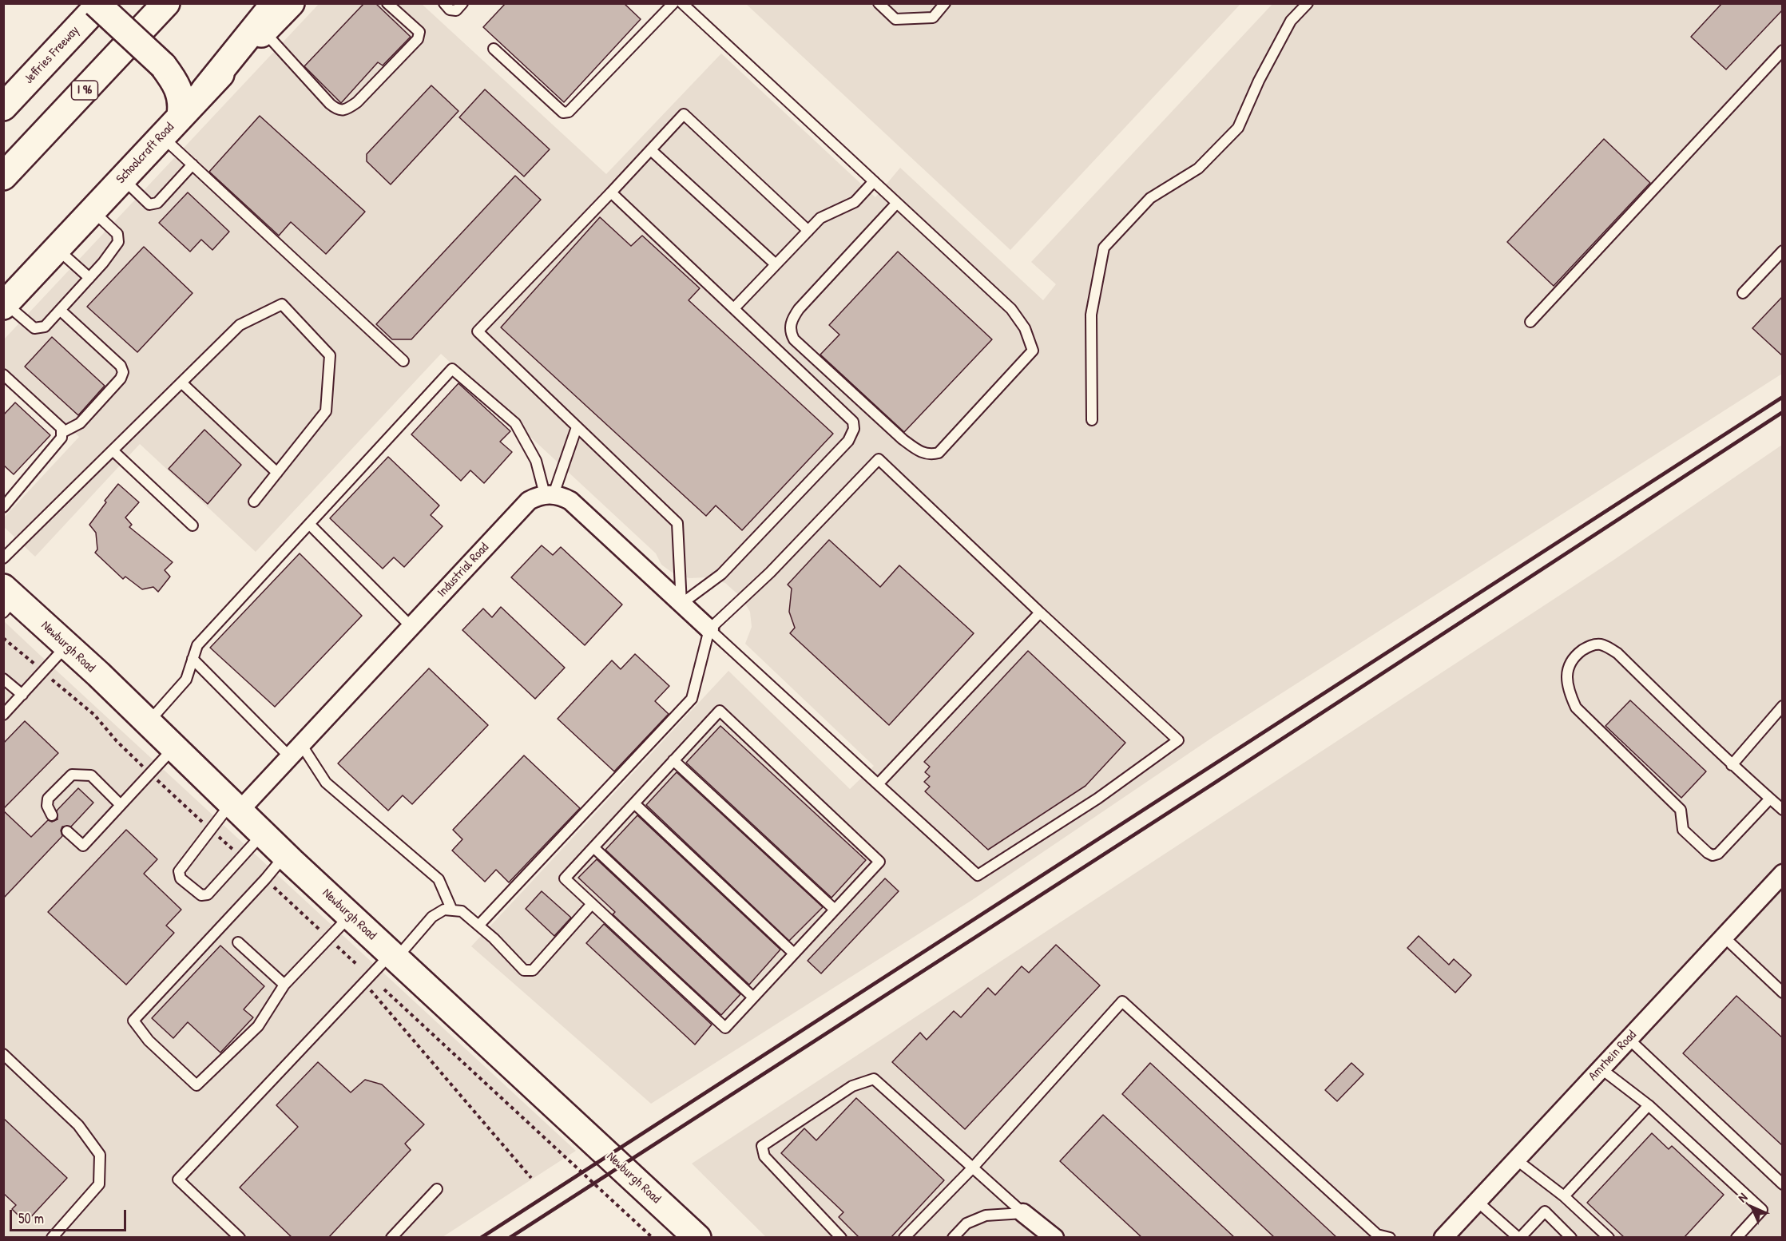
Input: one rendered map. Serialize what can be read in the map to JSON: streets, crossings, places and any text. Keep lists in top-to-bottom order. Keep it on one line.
{"streets":{"main road":["Jeffries Freeway","I 96","Schoolcraft Road","Newburgh Road"],"street":["Industrial Road","Amrhein Road"]},"crossings":[["Industrial Road","Newburgh Road"]],"scale_bar":"50 m","north":"top left"}
